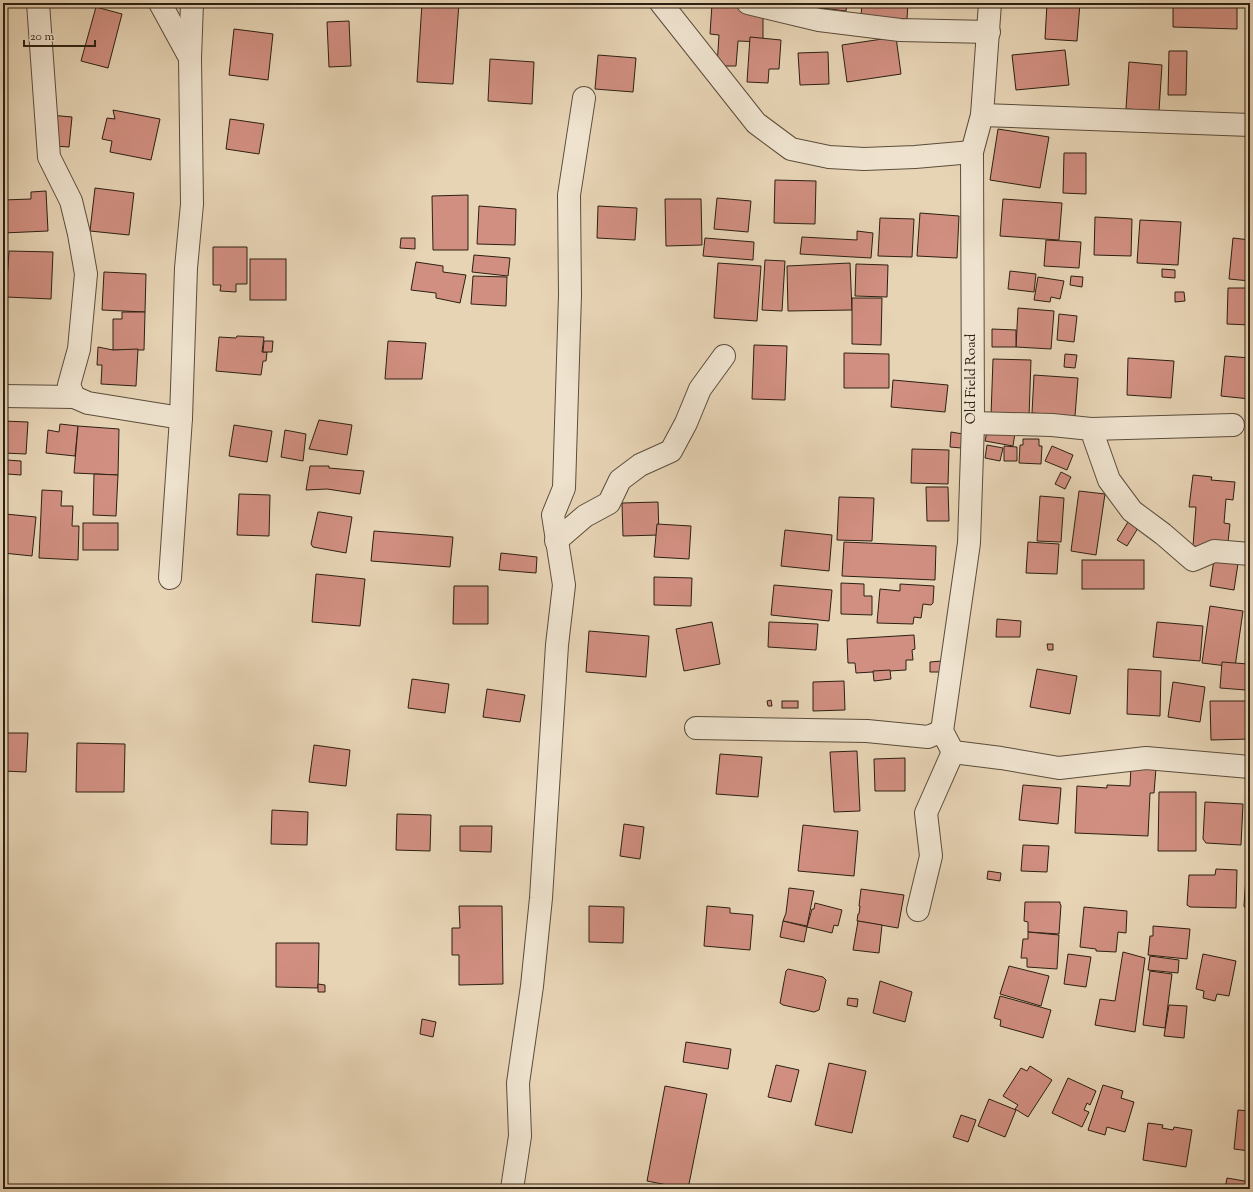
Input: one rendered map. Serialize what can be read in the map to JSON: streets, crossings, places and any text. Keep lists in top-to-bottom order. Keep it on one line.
{"streets":{"street":["Old Field Road"]},"scale_bar":"20 m"}
